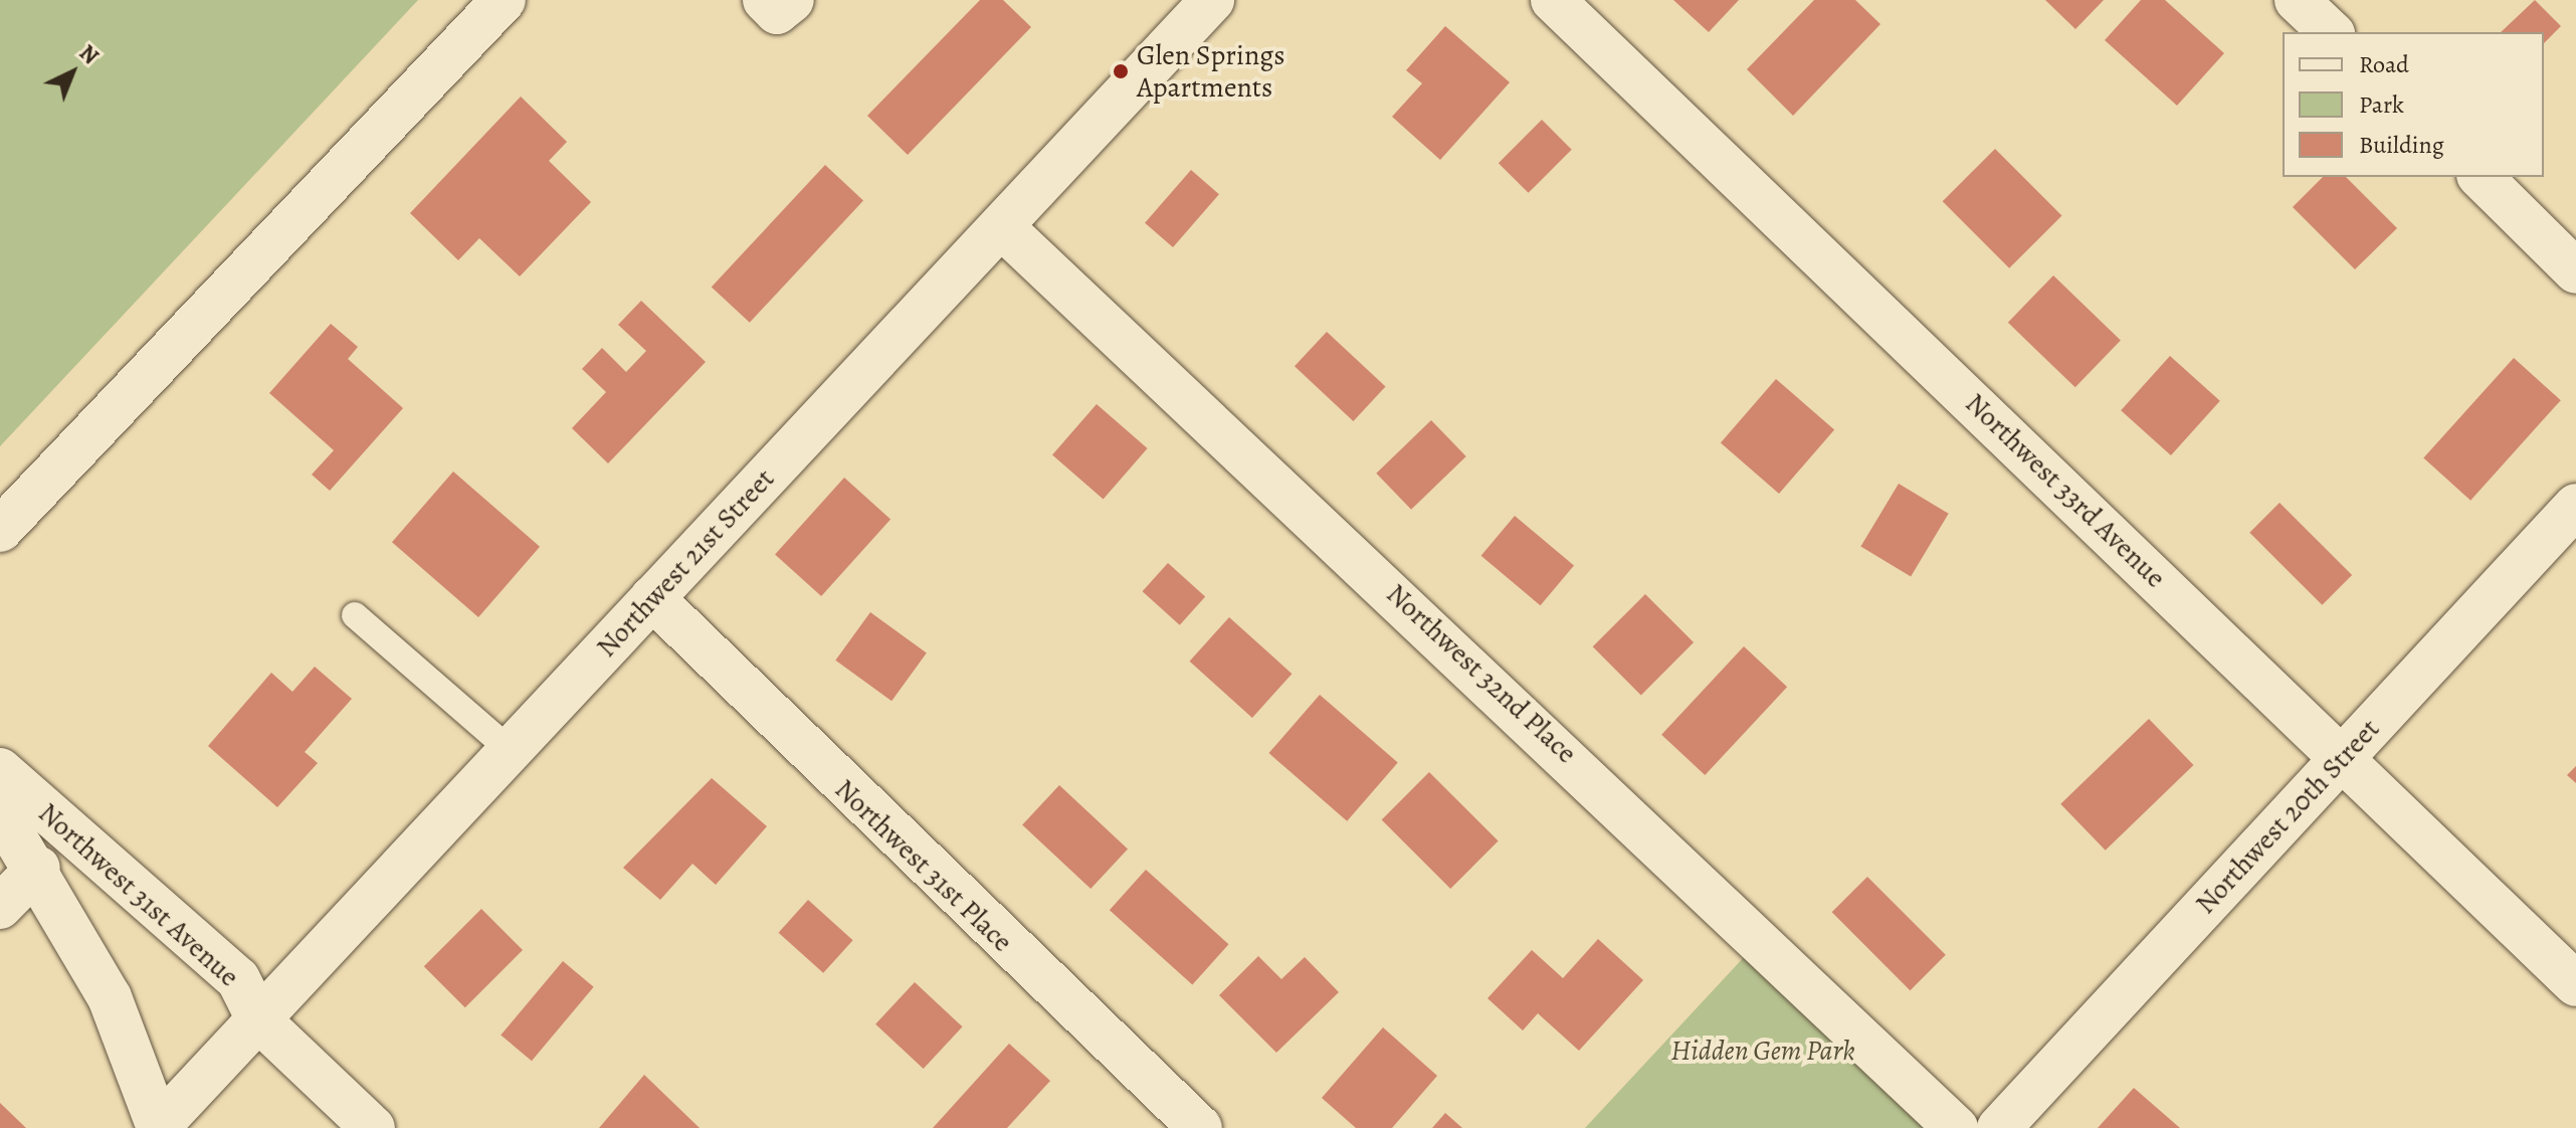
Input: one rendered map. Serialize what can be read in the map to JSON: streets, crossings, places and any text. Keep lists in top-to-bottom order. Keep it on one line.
{"streets":{"street":["Northwest 33rd Avenue","Northwest 21st Street","Northwest 32nd Place","Northwest 20th Street","Northwest 31st Place","Northwest 31st Avenue"]},"crossings":[["Northwest 33rd Avenue","Northwest 20th Street"],["Northwest 21st Street","Northwest 32nd Place"],["Northwest 21st Street","Northwest 31st Place"],["Northwest 21st Street","Northwest 31st Avenue"]],"parks":["Hidden Gem Park"],"places":["Glen Springs Apartments"],"legend":["Road","Park","Building"],"north":"top right"}
